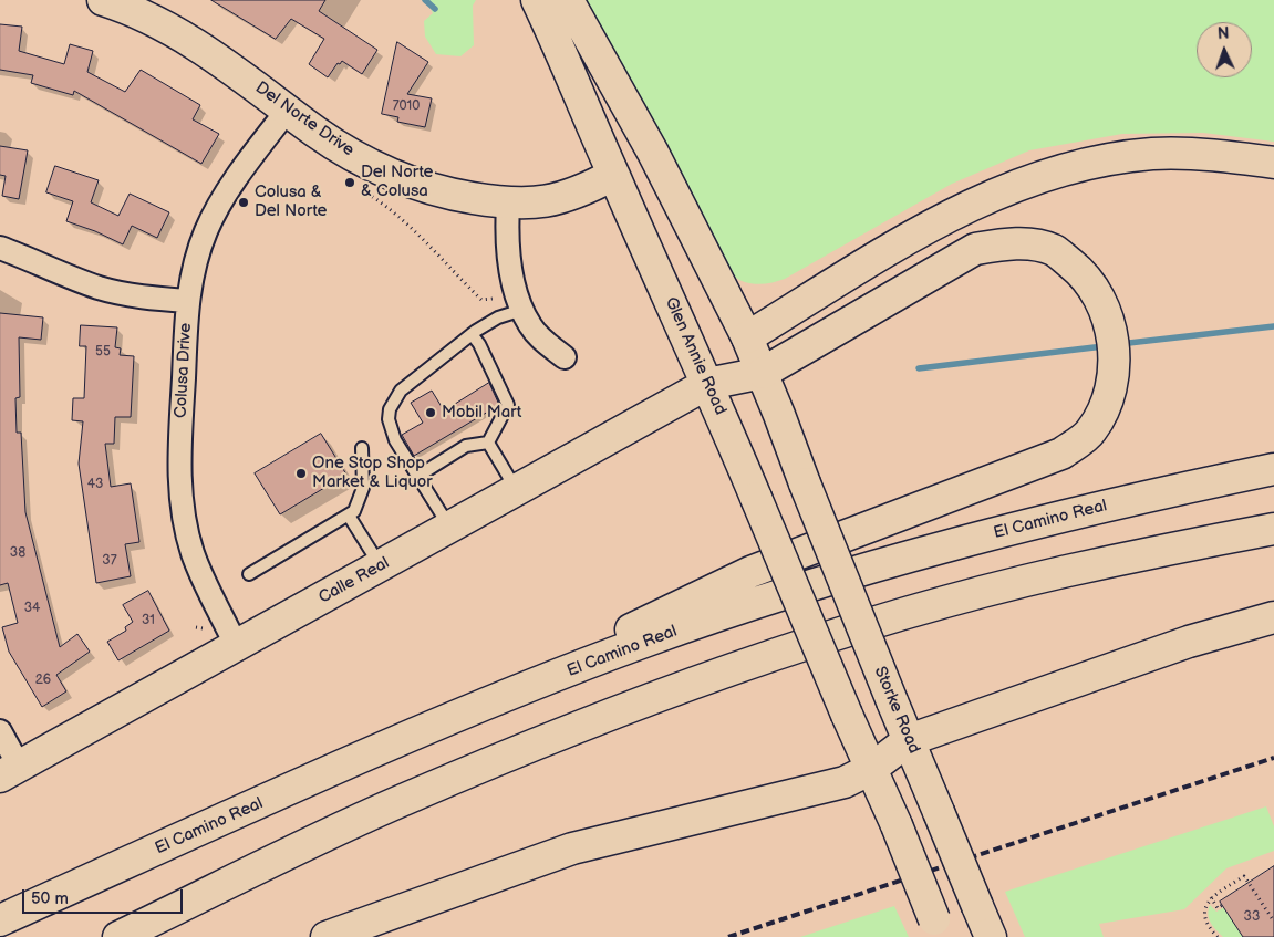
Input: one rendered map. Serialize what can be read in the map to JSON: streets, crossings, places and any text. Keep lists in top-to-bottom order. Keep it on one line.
{"streets":{"main road":["Del Norte Drive","Glen Annie Road","El Camino Real","Calle Real","Storke Road"],"street":["Colusa Drive"]},"crossings":[["Del Norte Drive","Glen Annie Road"],["Del Norte Drive","Colusa Drive"],["Glen Annie Road","Calle Real"],["Colusa Drive","Calle Real"]],"places":["Del Norte & Colusa","Colusa & Del Norte","Mobil Mart","One Stop Shop Market & Liquor"],"house_numbers":["7010","55","43","38","37","34","31","26","33"],"scale_bar":"50 m","north":"top"}
